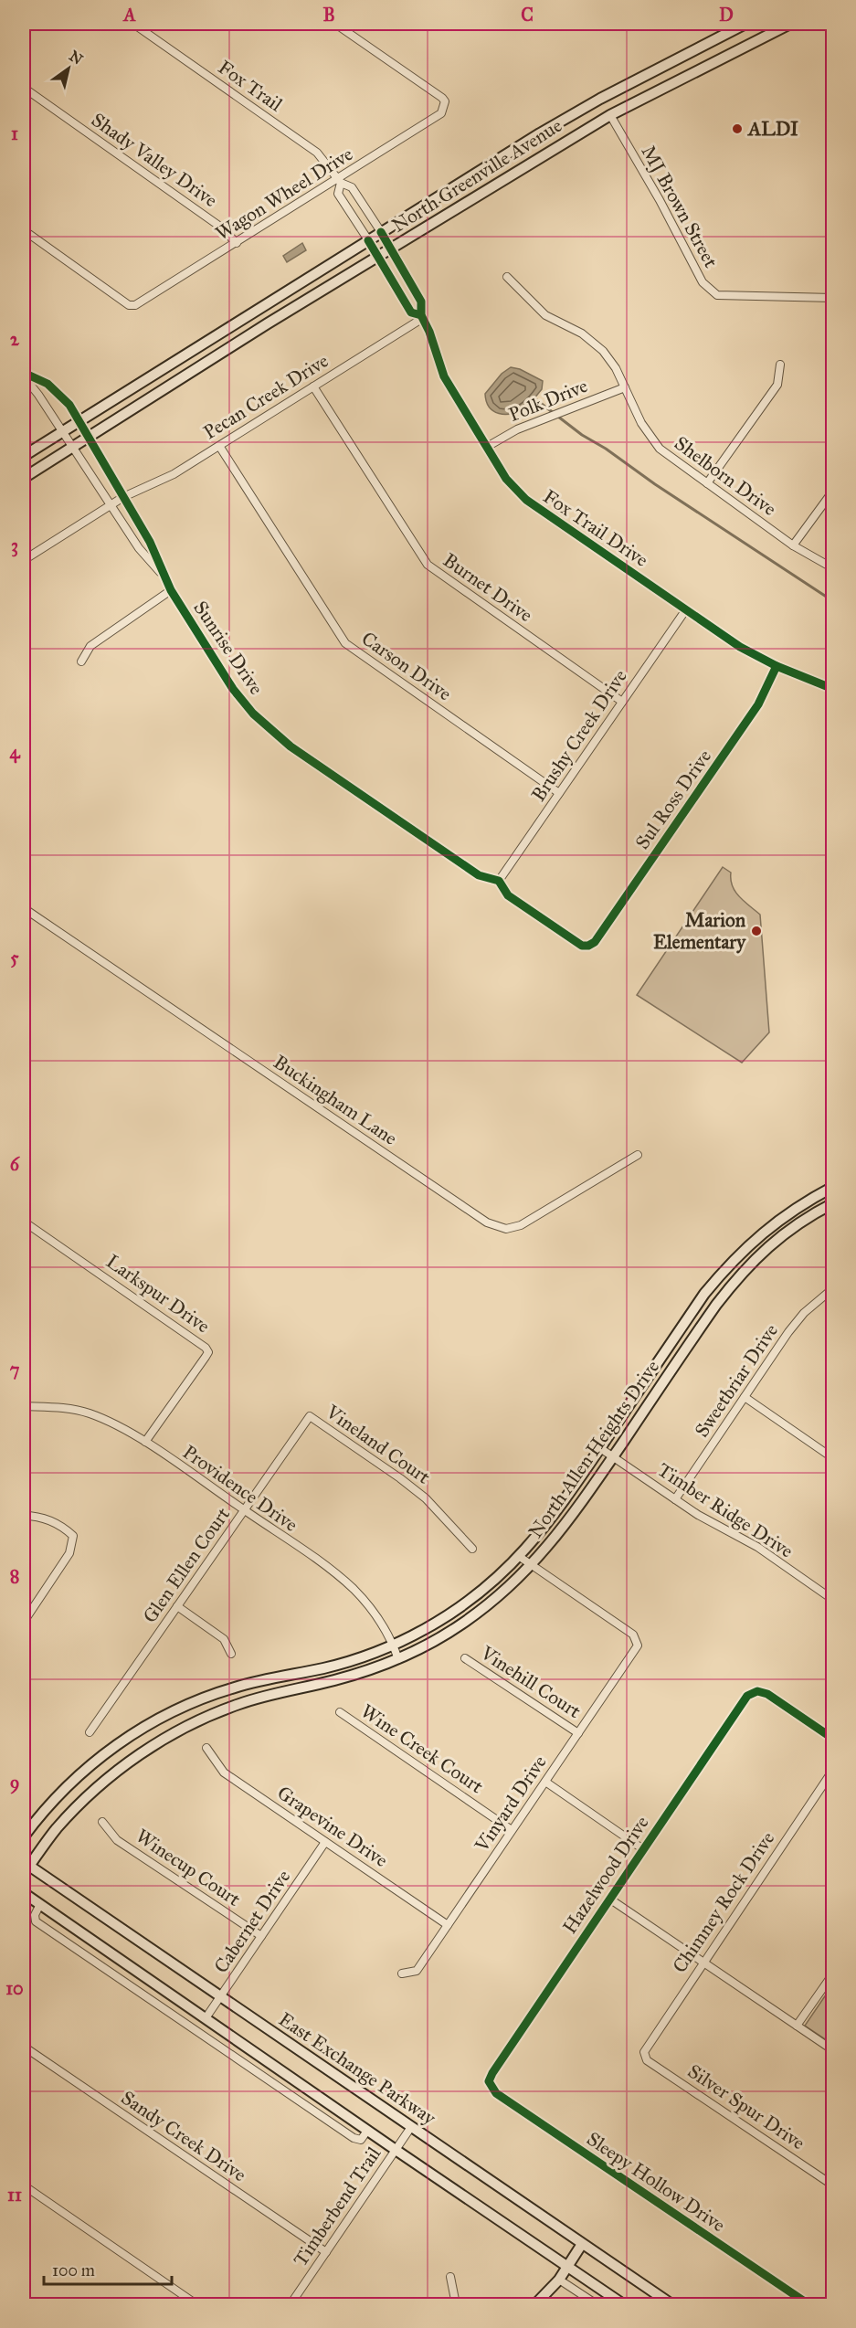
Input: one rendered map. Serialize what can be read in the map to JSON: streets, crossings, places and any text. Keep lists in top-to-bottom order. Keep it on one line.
{"streets":{"main road":["North Greenville Avenue","North Allen Heights Drive","East Exchange Parkway"],"street":["Fox Trail","Shady Valley Drive","Wagon Wheel Drive","MJ Brown Street","Pecan Creek Drive","Polk Drive","Shelborn Drive","Fox Trail Drive","Burnet Drive","Sunrise Drive","Carson Drive","Brushy Creek Drive","Sul Ross Drive","Buckingham Lane","Larkspur Drive","Sweetbriar Drive","Vineland Court","Providence Drive","Timber Ridge Drive","Glen Ellen Court","Vinehill Court","Wine Creek Court","Vinyard Drive","Grapevine Drive","Winecup Court","Hazelwood Drive","Chimney Rock Drive","Cabernet Drive","Silver Spur Drive","Sandy Creek Drive","Sleepy Hollow Drive","Timberbend Trail"]},"crossings":[["Fox Trail","North Greenville Avenue"],["Fox Trail","Wagon Wheel Drive"],["Fox Trail","Fox Trail Drive"],["Shady Valley Drive","Wagon Wheel Drive"],["North Greenville Avenue","MJ Brown Street"],["North Greenville Avenue","Fox Trail Drive"],["North Greenville Avenue","Sunrise Drive"],["Pecan Creek Drive","Fox Trail Drive"],["Pecan Creek Drive","Burnet Drive"],["Pecan Creek Drive","Sunrise Drive"],["Pecan Creek Drive","Carson Drive"],["Polk Drive","Shelborn Drive"],["Polk Drive","Fox Trail Drive"],["Fox Trail Drive","Brushy Creek Drive"],["Fox Trail Drive","Sul Ross Drive"],["Burnet Drive","Brushy Creek Drive"],["Sunrise Drive","Brushy Creek Drive"],["Sunrise Drive","Sul Ross Drive"],["Carson Drive","Brushy Creek Drive"],["Larkspur Drive","Providence Drive"],["Sweetbriar Drive","Timber Ridge Drive"],["Vineland Court","Glen Ellen Court"],["North Allen Heights Drive","Providence Drive"],["North Allen Heights Drive","Timber Ridge Drive"],["North Allen Heights Drive","Vinyard Drive"],["North Allen Heights Drive","East Exchange Parkway"],["Providence Drive","Glen Ellen Court"],["Vinehill Court","Vinyard Drive"],["Wine Creek Court","Vinyard Drive"],["Vinyard Drive","Grapevine Drive"],["Grapevine Drive","Cabernet Drive"],["Winecup Court","Cabernet Drive"],["Hazelwood Drive","Sleepy Hollow Drive"],["Chimney Rock Drive","Silver Spur Drive"],["Cabernet Drive","East Exchange Parkway"],["East Exchange Parkway","Timberbend Trail"],["Sandy Creek Drive","Timberbend Trail"]],"places":["ALDI","Marion Elementary"],"scale_bar":"100 m","north":"top right","grid":{"columns":["A","B","C","D"],"rows":["1","2","3","4","5","6","7","8","9","10","11"]}}
